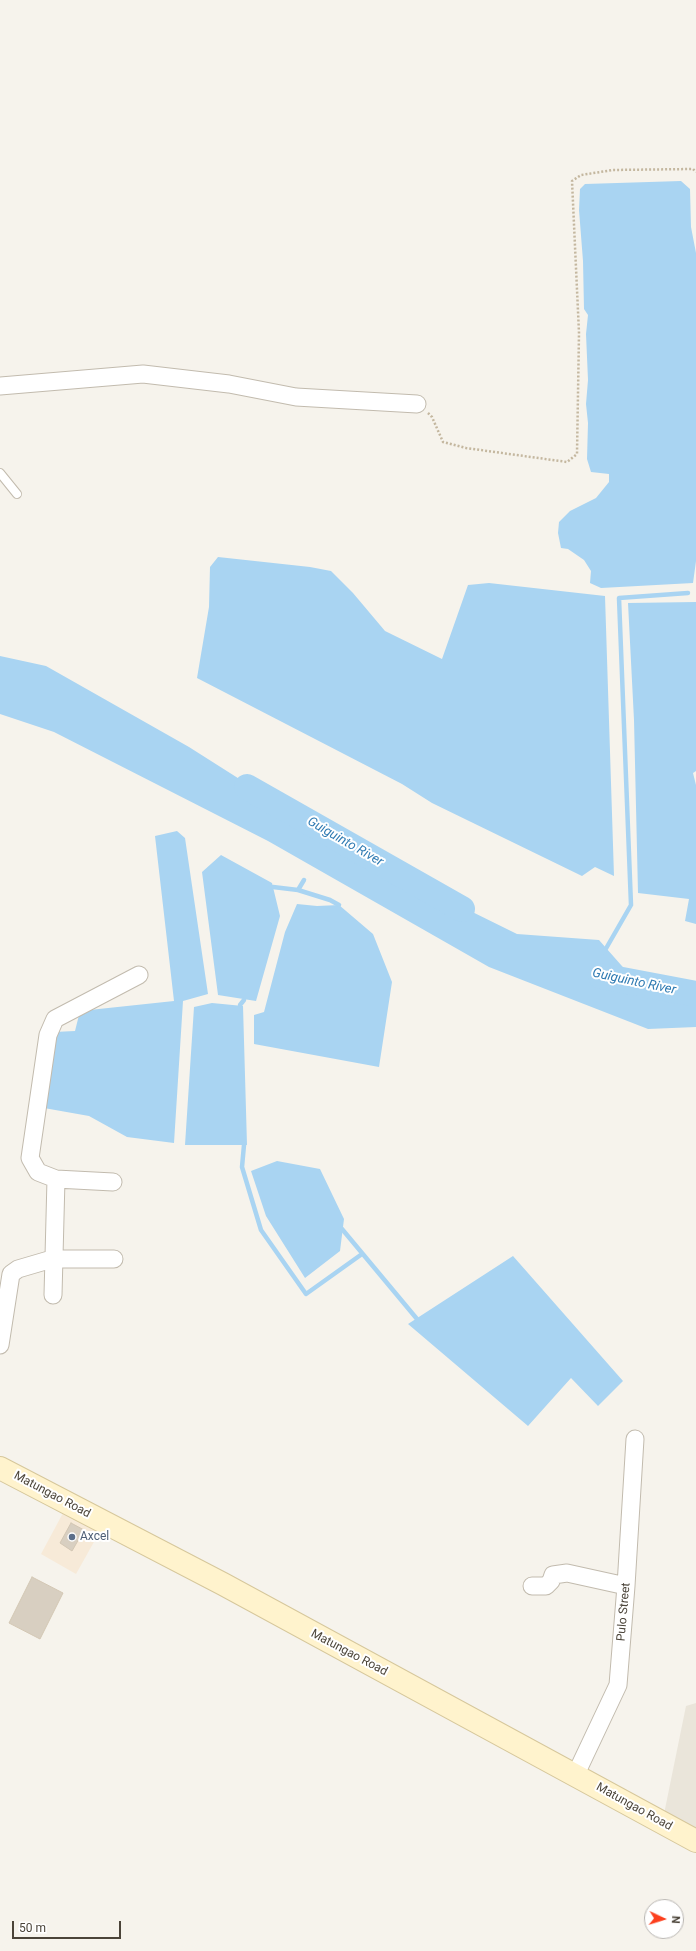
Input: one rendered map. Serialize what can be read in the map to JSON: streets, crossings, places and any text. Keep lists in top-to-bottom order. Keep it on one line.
{"streets":{"main road":["Matungao Road"],"street":["Pulo Street"]},"crossings":[["Matungao Road","Pulo Street"]],"water":["Guiguinto River"],"places":["Axcel"],"scale_bar":"50 m","north":"right"}
